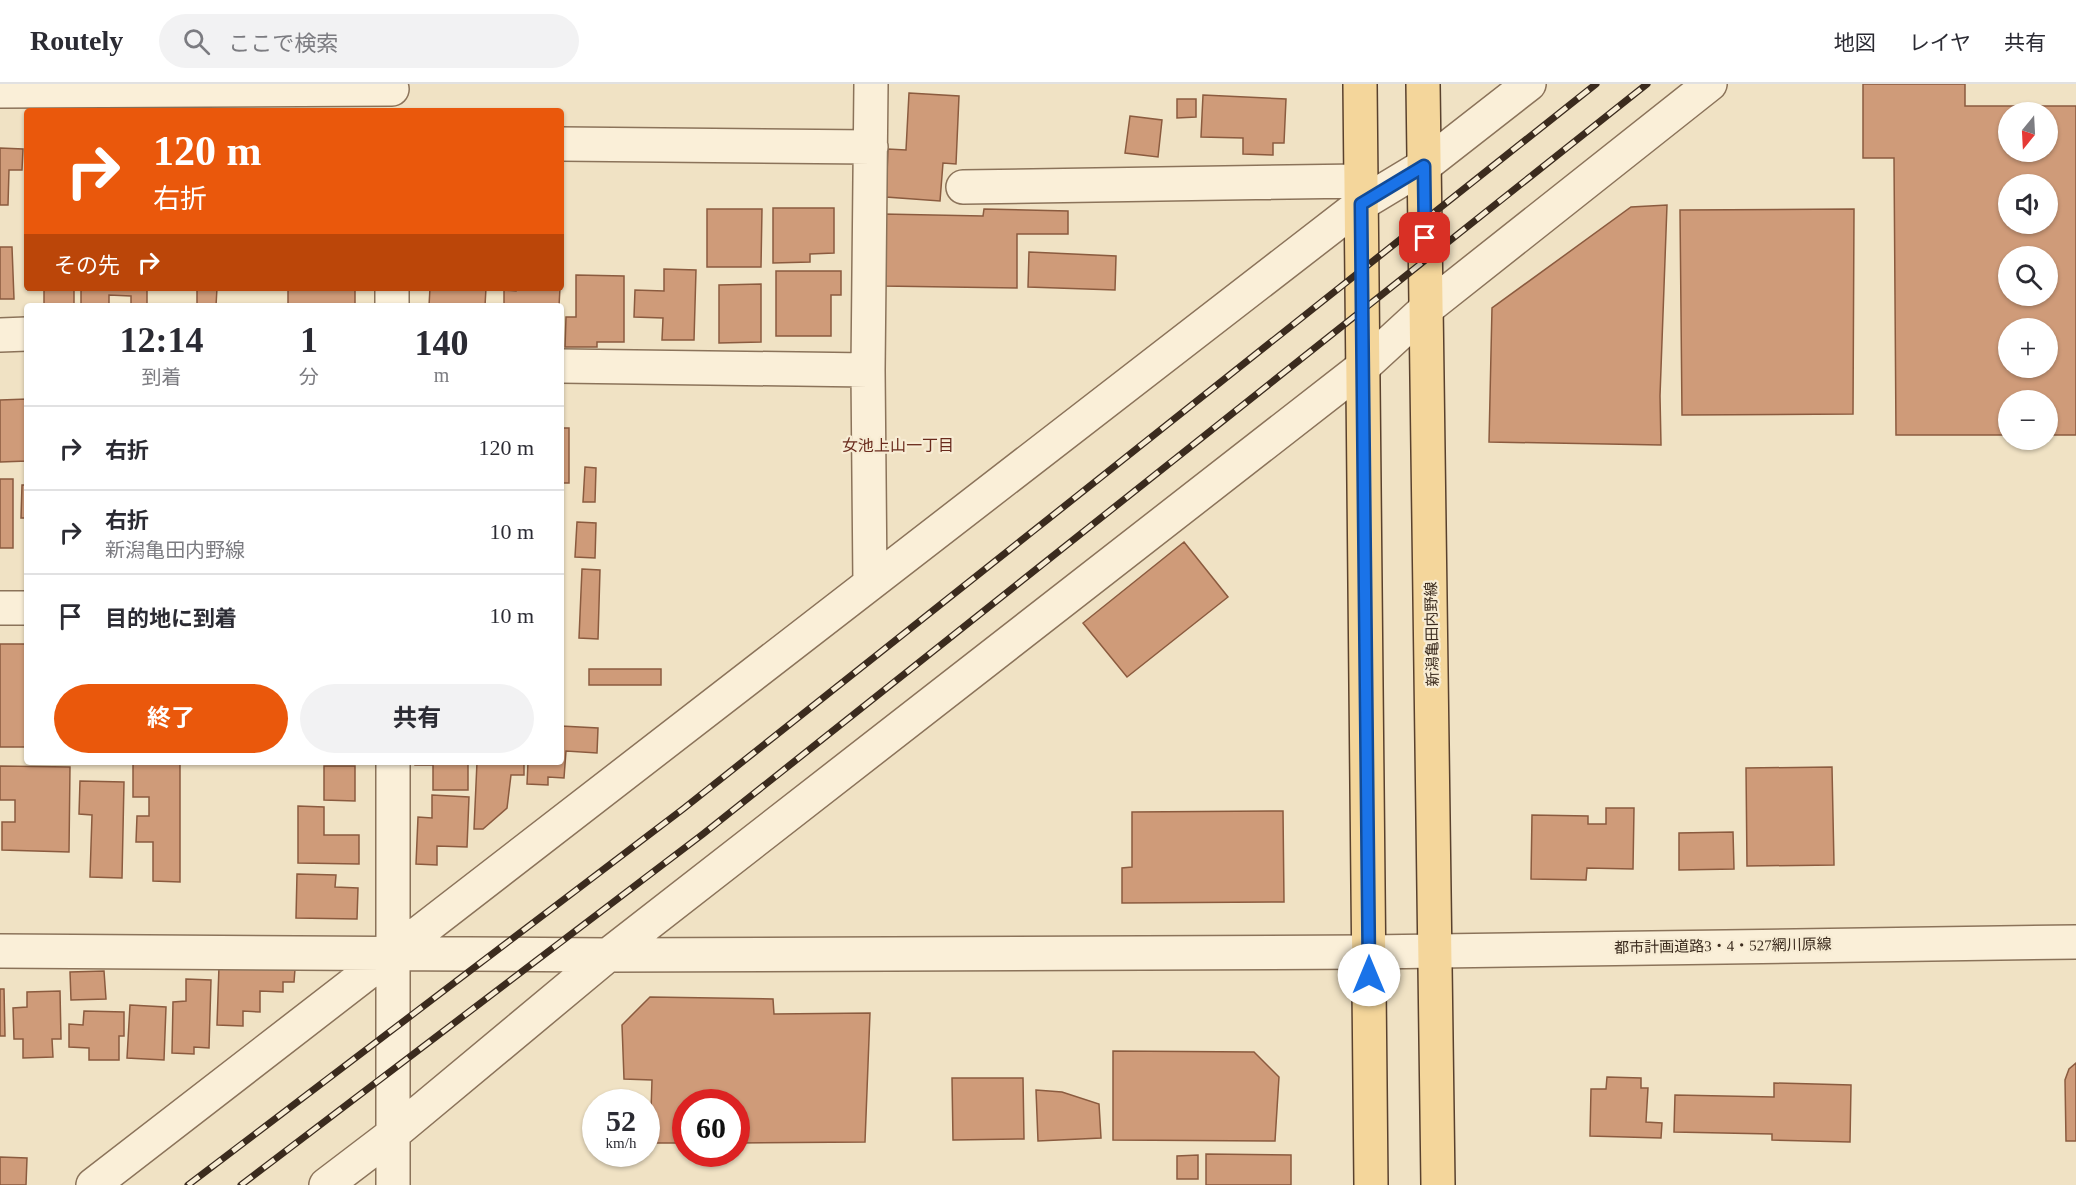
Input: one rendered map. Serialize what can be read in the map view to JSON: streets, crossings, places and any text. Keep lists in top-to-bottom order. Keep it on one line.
{"streets":{"main road":["新潟亀田内野線"],"street":["都市計画道路3・4・527網川原線"]},"crossings":[["新潟亀田内野線","都市計画道路3・4・527網川原線"]],"districts":["女池上山一丁目"],"north":"bottom","page":{"header":"Routely","search":"ここで検索","nav":["地図","レイヤ","共有"],"map_buttons":["+","−"],"turn":["120 m","右折"],"then":"その先","eta":["12:14","到着","1","分","140","m"],"list":[{"name":"右折","value":"120 m"},{"name":"右折","note":"新潟亀田内野線","value":"10 m"},{"name":"目的地に到着","value":"10 m"}],"buttons":["終了","共有"],"speed":"52 km/h","limit":"60"}}
